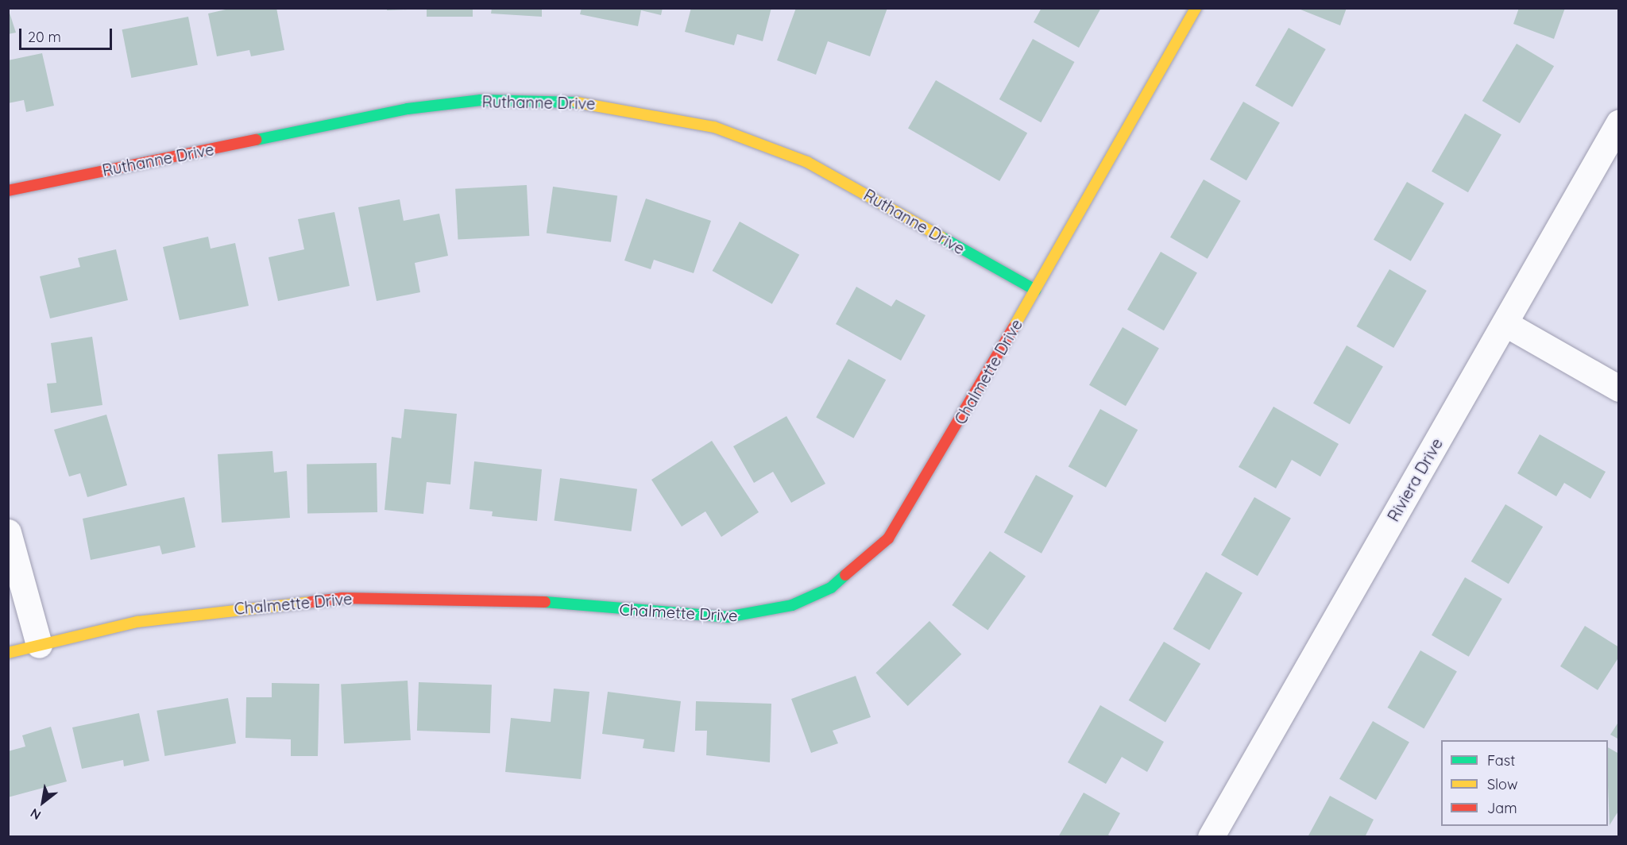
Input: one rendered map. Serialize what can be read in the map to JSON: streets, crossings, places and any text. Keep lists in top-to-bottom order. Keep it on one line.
{"streets":{"street":["Ruthanne Drive","Chalmette Drive","Riviera Drive"]},"crossings":[["Ruthanne Drive","Chalmette Drive"]],"legend":["Fast","Slow","Jam"],"scale_bar":"20 m","north":"bottom left"}
